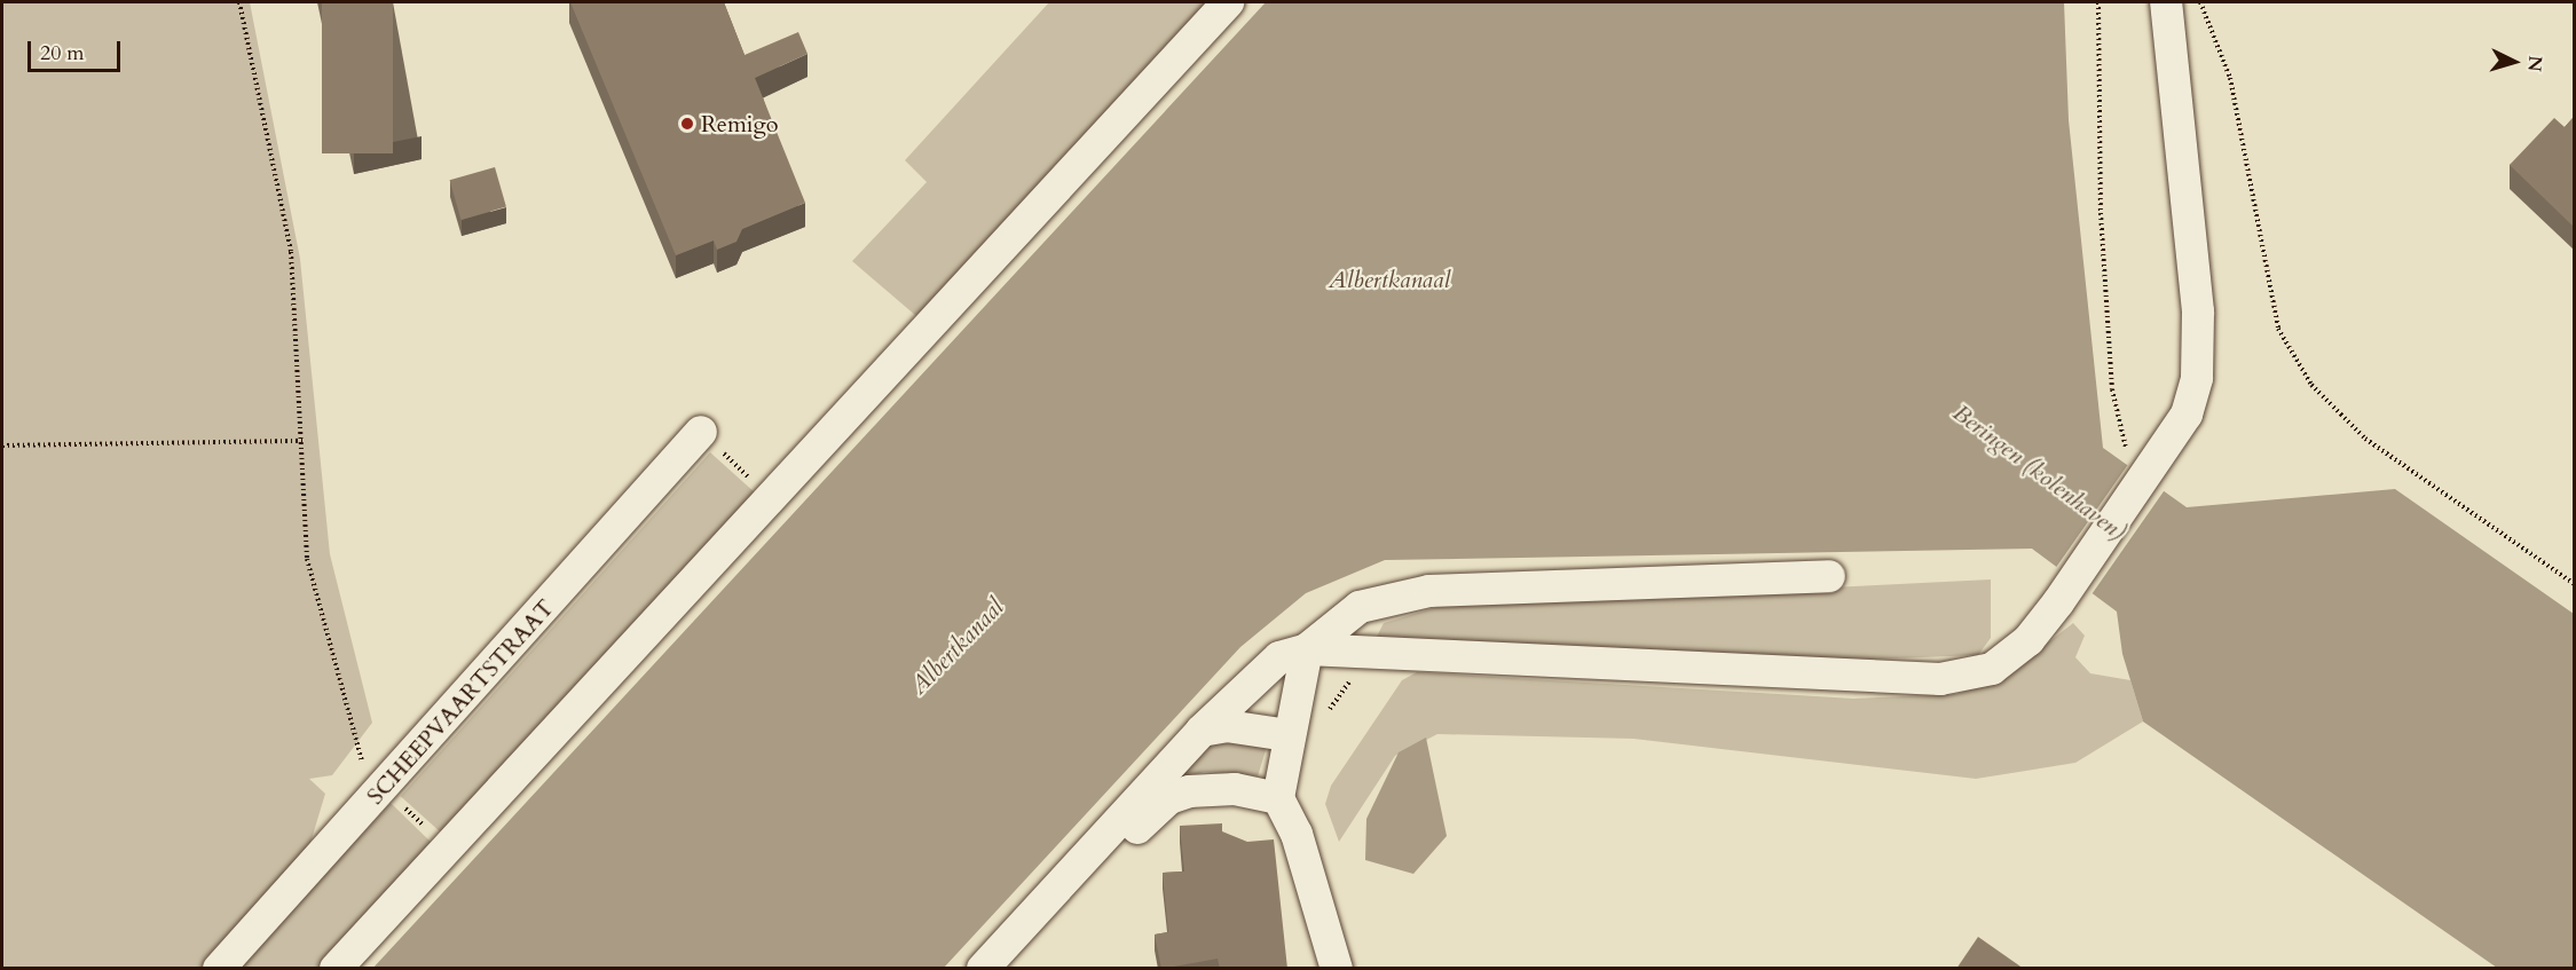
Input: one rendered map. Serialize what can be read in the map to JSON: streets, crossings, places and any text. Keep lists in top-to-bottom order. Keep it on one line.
{"streets":{"street":["SCHEEPVAARTSTRAAT"]},"water":["Albertkanaal","Beringen (kolenhaven)"],"places":["Remigo"],"scale_bar":"20 m","north":"right"}
